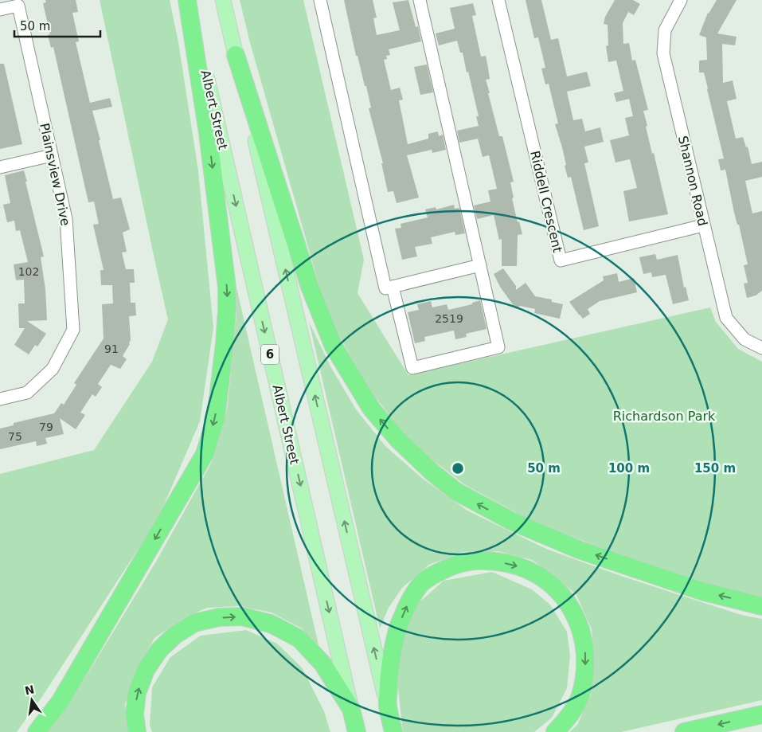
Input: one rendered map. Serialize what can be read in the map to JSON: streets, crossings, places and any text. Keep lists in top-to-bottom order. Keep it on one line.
{"streets":{"highway":["6"],"main road":["Albert Street"],"street":["Plainsview Drive","Shannon Road","Riddell Crescent"]},"crossings":[["Albert Street","6"],["Shannon Road","Riddell Crescent"]],"parks":["Richardson Park"],"house_numbers":["102","2519","91","79","75"],"scale_bar":"50 m","north":"top","rings":["50 m","100 m","150 m"]}
